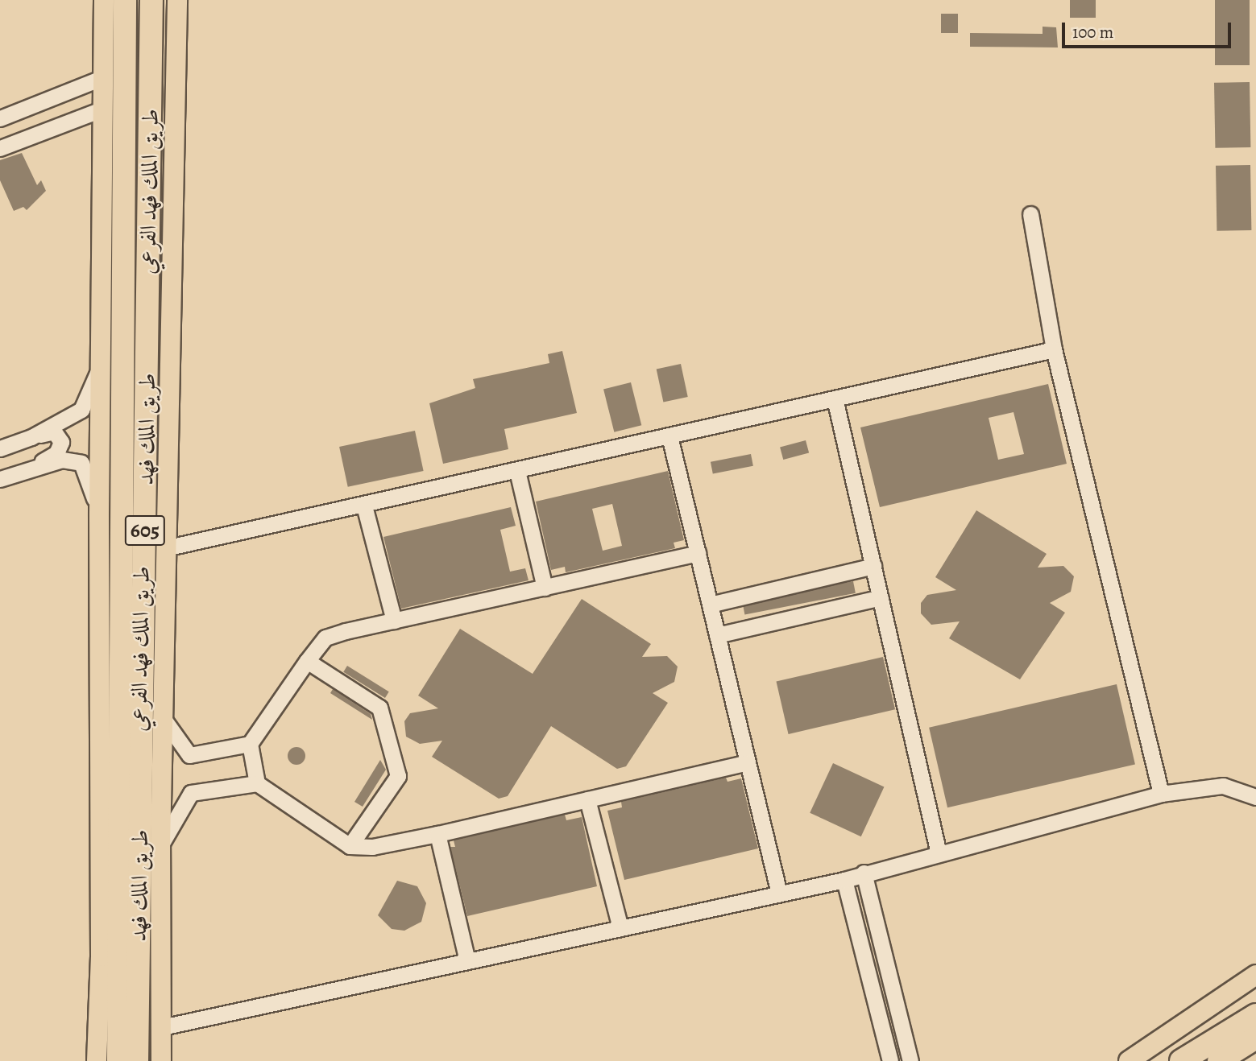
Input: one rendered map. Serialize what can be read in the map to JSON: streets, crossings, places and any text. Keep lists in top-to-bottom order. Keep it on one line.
{"streets":{"highway":["طريق الملك فهد","605"],"main road":["طريق الملك فهد الفرعي"]},"scale_bar":"100 m"}
